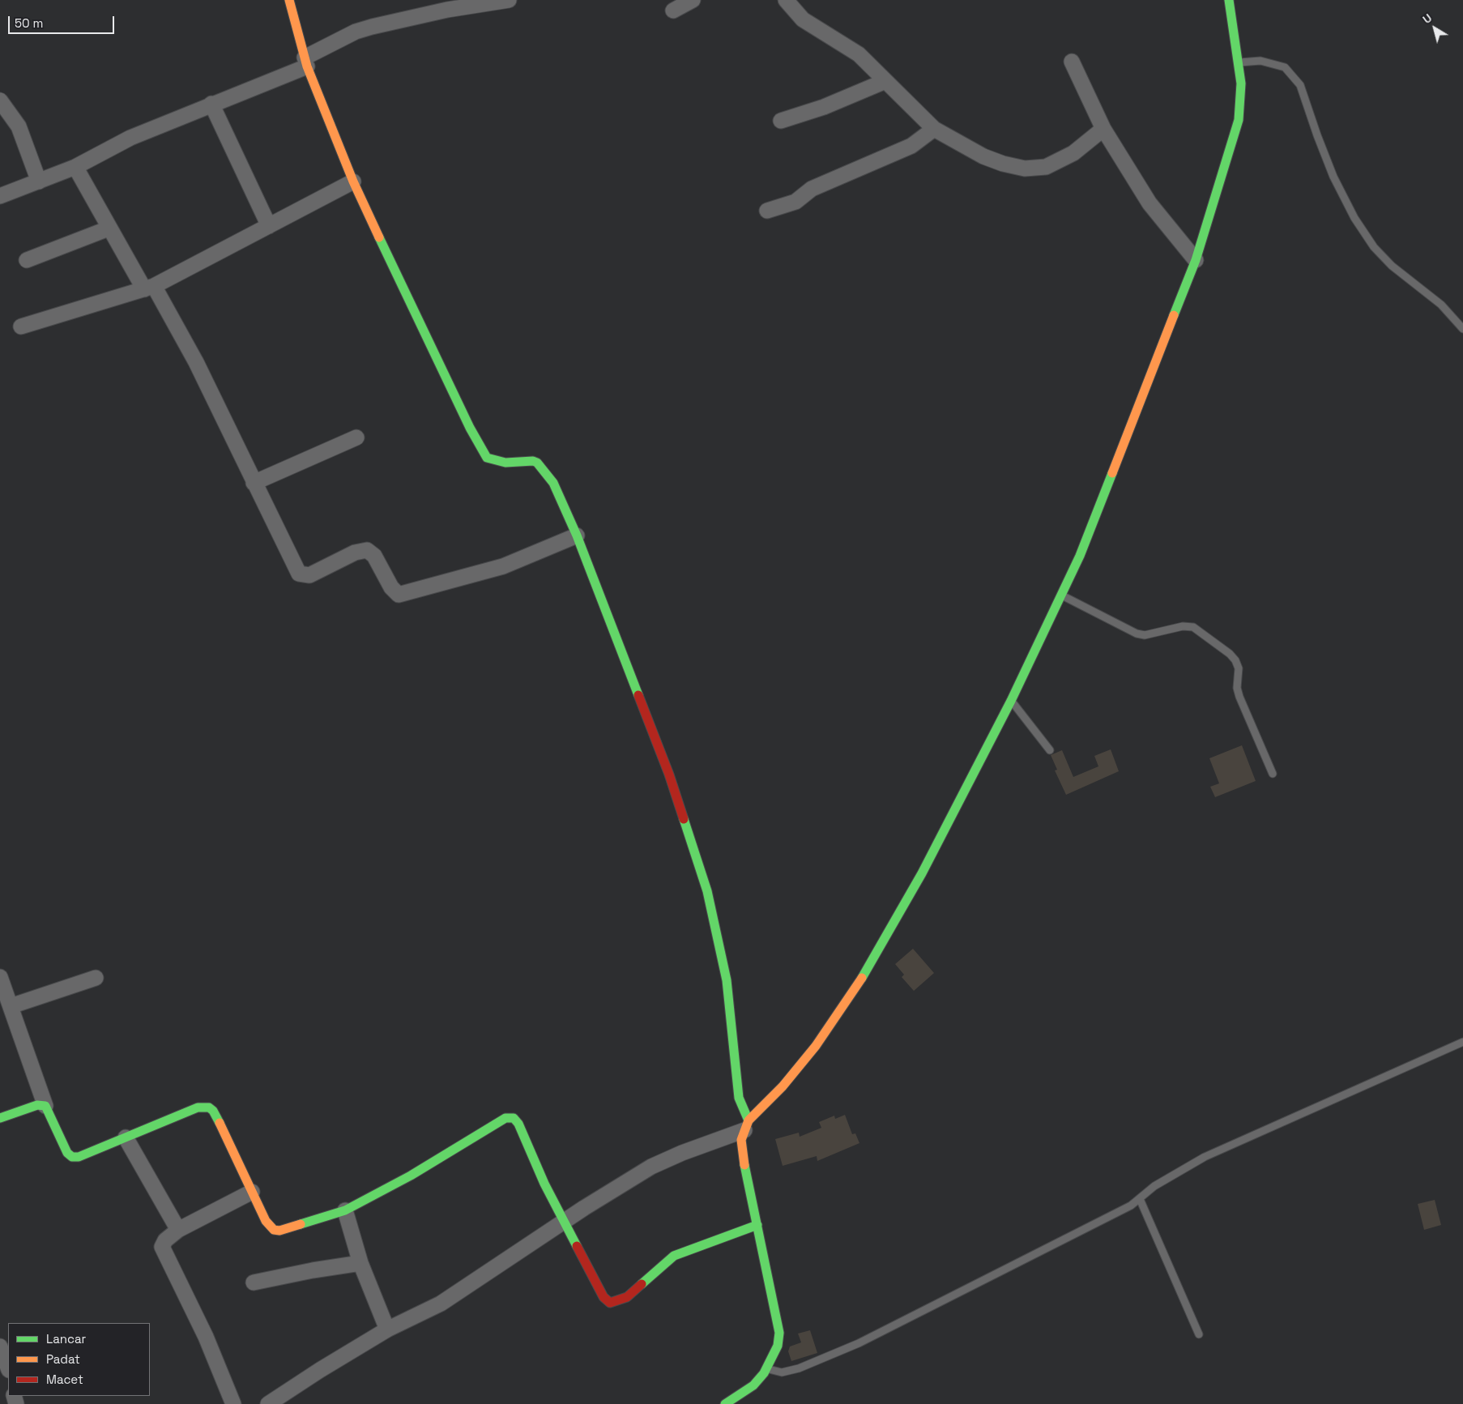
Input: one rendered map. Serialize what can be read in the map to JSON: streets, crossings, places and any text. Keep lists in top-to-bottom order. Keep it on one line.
{"legend":["Lancar","Padat","Macet"],"scale_bar":"50 m","north":"top left"}
